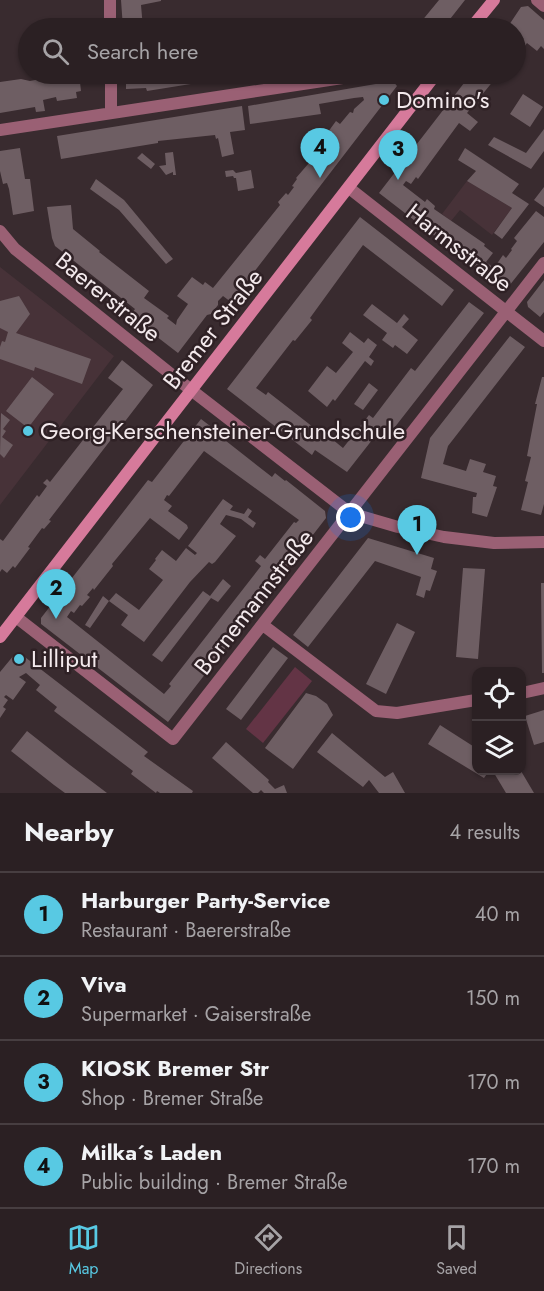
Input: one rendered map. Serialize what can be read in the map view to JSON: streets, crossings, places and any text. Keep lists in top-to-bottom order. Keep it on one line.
{"streets":{"main road":["Bremer Straße"],"street":["Harmsstraße","Baererstraße","Bornemannstraße"]},"crossings":[["Harmsstraße","Bremer Straße"],["Harmsstraße","Bornemannstraße"],["Baererstraße","Bremer Straße"],["Baererstraße","Bornemannstraße"],["Bremer Straße","Bornemannstraße"]],"places":["Domino's","Georg-Kerschensteiner-Grundschule","Lilliput"],"page":{"search":"Search here","pins":["4","3","1","2"],"heading":["Nearby","4 results"],"list":[{"mark":"1","name":"Harburger Party-Service","note":"Restaurant · Baererstraße","value":"40 m"},{"mark":"2","name":"Viva","note":"Supermarket · Gaiserstraße","value":"150 m"},{"mark":"3","name":"KIOSK Bremer Str","note":"Shop · Bremer Straße","value":"170 m"},{"mark":"4","name":"Milka´s Laden","note":"Public building · Bremer Straße","value":"170 m"}],"nav":["Map","Directions","Saved"]}}
